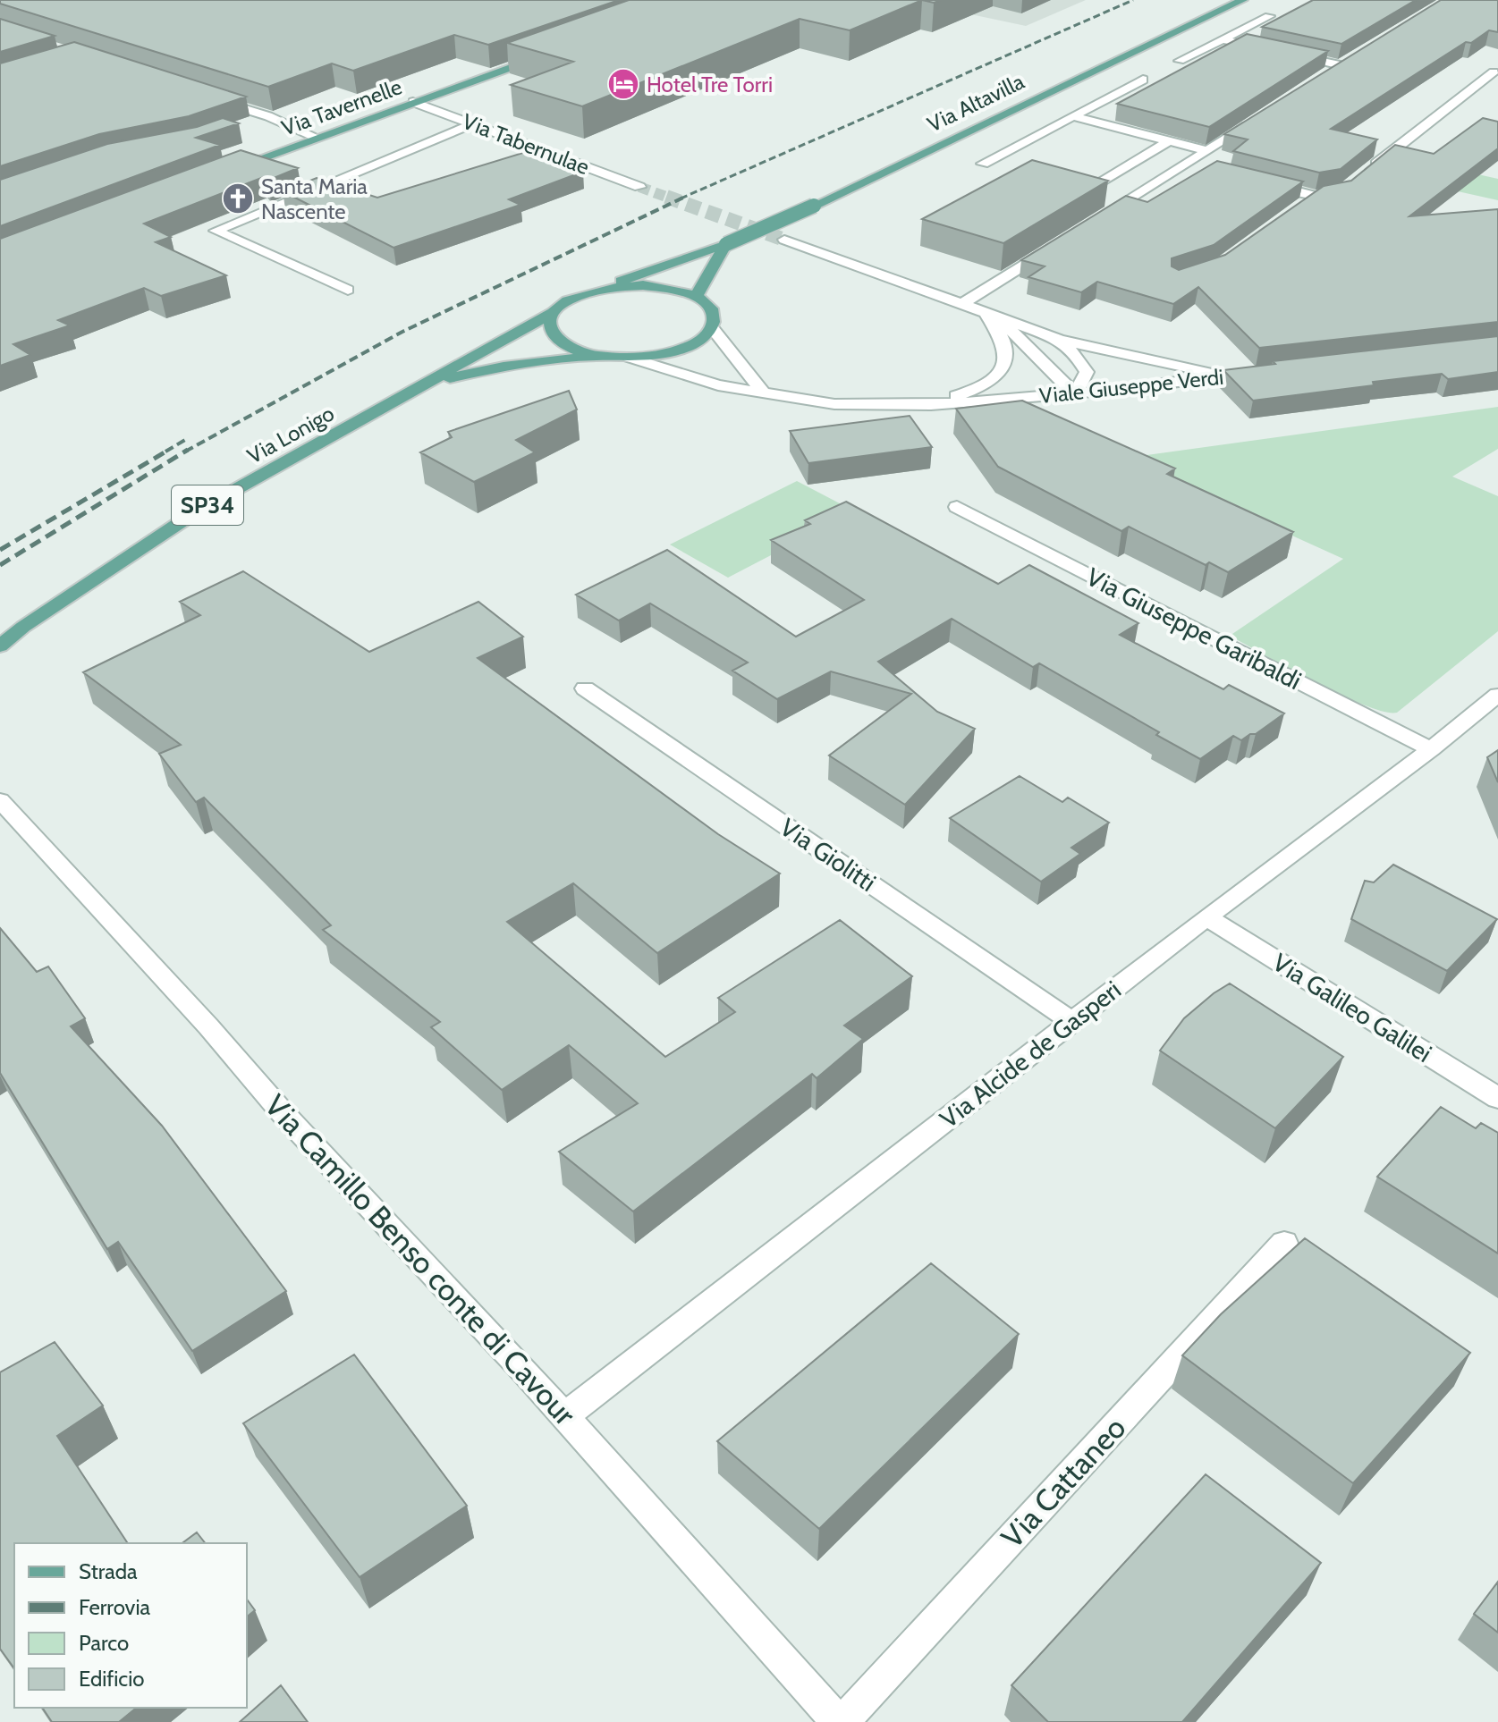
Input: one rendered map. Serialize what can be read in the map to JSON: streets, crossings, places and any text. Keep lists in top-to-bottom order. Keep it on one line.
{"streets":{"main road":["Via Altavilla","Via Tavernelle","Via Lonigo","SP34"],"street":["Via Tabernulae","Viale Giuseppe Verdi","Via Giuseppe Garibaldi","Via Giolitti","Via Galileo Galilei","Via Alcide de Gasperi","Via Camillo Benso conte di Cavour","Via Cattaneo"]},"crossings":[["Via Altavilla","SP34"],["Via Tavernelle","Via Tabernulae"],["Viale Giuseppe Verdi","SP34"],["Via Lonigo","SP34"],["Via Giuseppe Garibaldi","Via Alcide de Gasperi"],["Via Giolitti","Via Alcide de Gasperi"],["Via Galileo Galilei","Via Alcide de Gasperi"],["Via Alcide de Gasperi","Via Camillo Benso conte di Cavour"],["Via Camillo Benso conte di Cavour","Via Cattaneo"]],"places":{"hotel":["Hotel Tre Torri"],"church":["Santa Maria Nascente"]},"legend":["Strada","Ferrovia","Parco","Edificio"]}
